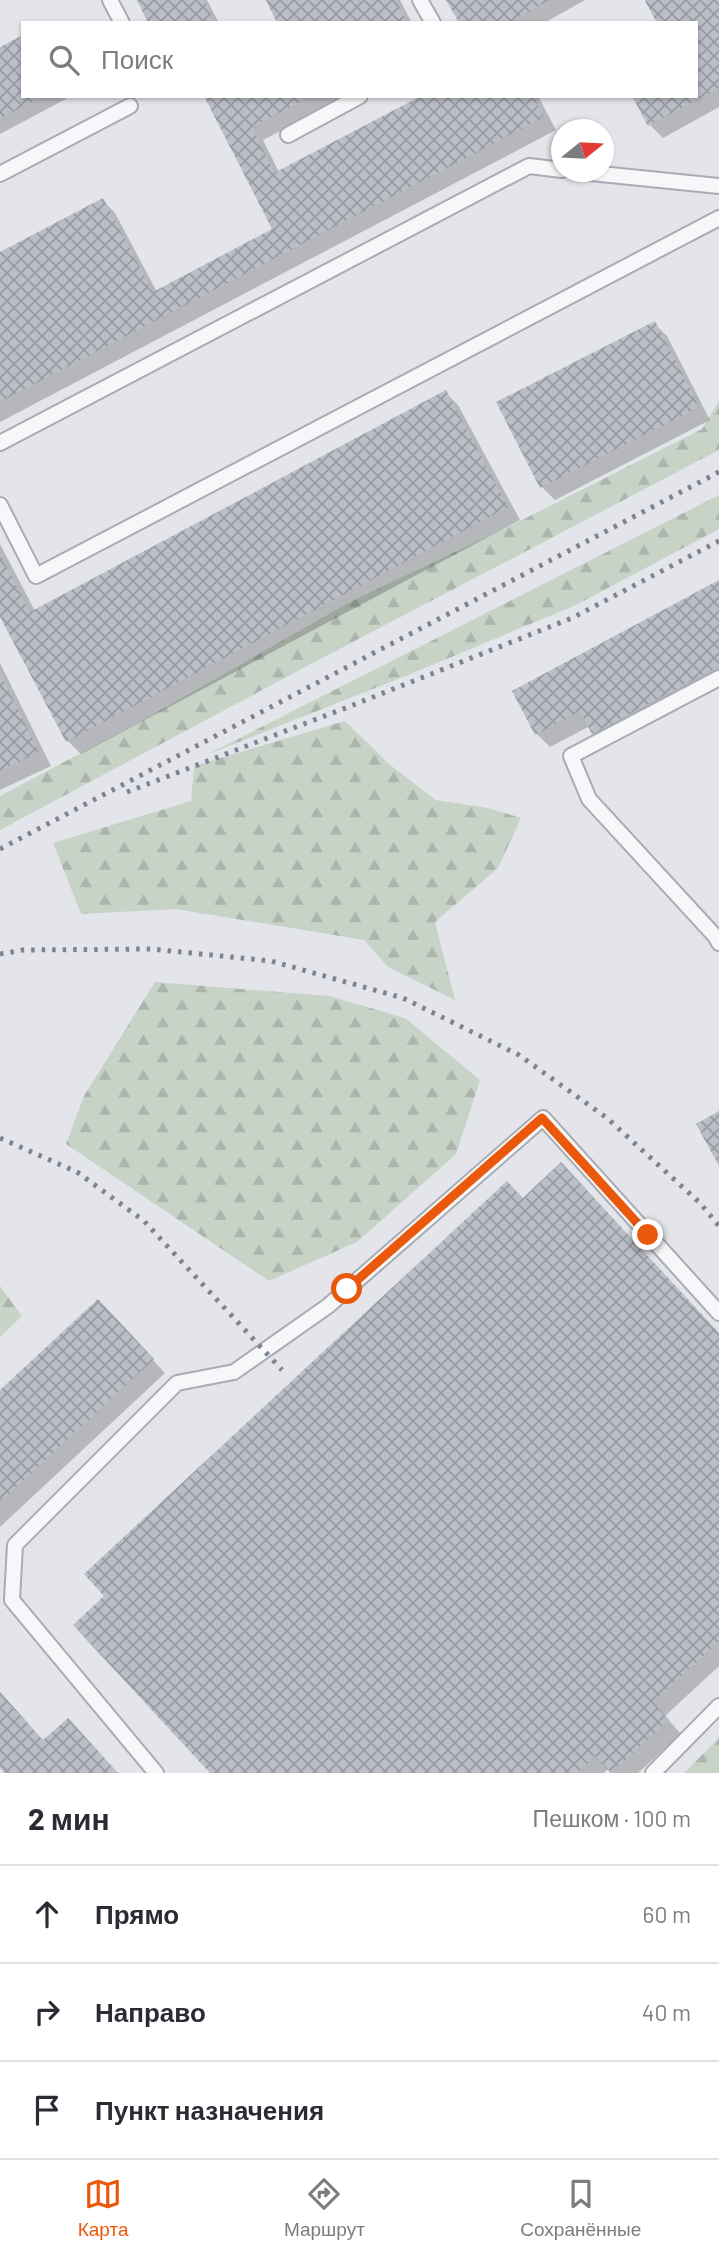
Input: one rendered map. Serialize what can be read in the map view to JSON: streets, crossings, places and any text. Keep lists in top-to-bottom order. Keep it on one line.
{"north":"right","page":{"search":"Поиск","heading":["2 мин","Пешком · 100 m"],"list":[["Прямо","60 m"],["Направо","40 m"],"Пункт назначения"],"nav":["Карта","Маршрут","Сохранённые"]}}
